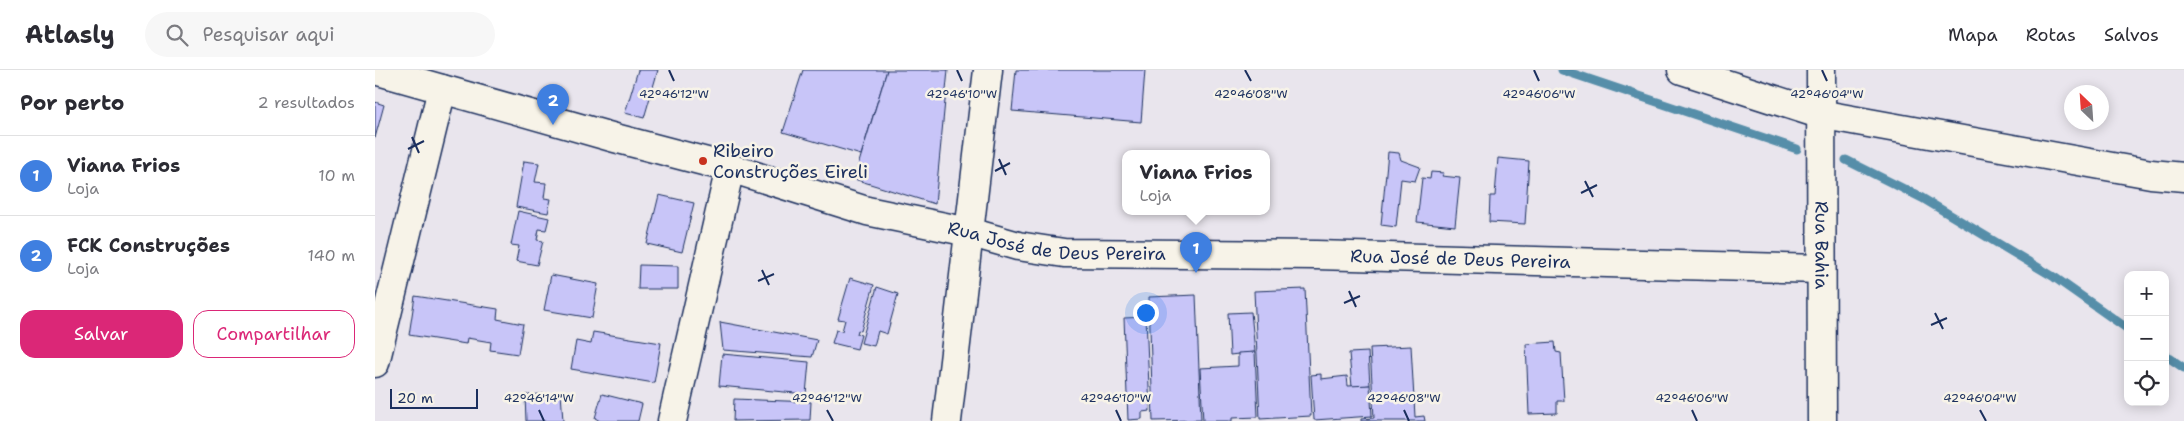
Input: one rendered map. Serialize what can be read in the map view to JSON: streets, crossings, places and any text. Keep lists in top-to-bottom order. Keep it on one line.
{"streets":{"street":["Rua José de Deus Pereira","Rua Bahia"]},"crossings":[["Rua José de Deus Pereira","Rua Bahia"]],"places":["Ribeiro Construções Eireli"],"scale_bar":"20 m","north":"top left","page":{"header":"Atlasly","search":"Pesquisar aqui","nav":["Mapa","Rotas","Salvos"],"heading":["Por perto","2 resultados"],"pins":["2","1"],"list":[{"mark":"1","name":"Viana Frios","note":"Loja","value":"10 m"},{"mark":"2","name":"FCK Construções","note":"Loja","value":"140 m"}],"popup":["Viana Frios","Loja"],"map_buttons":["+","−"],"buttons":["Salvar","Compartilhar"],"scale":"20 m"},"coordinates":["42°46'10\"W","42°46'08\"W","42°46'12\"W","42°46'06\"W","42°46'04\"W","42°46'14\"W"]}
